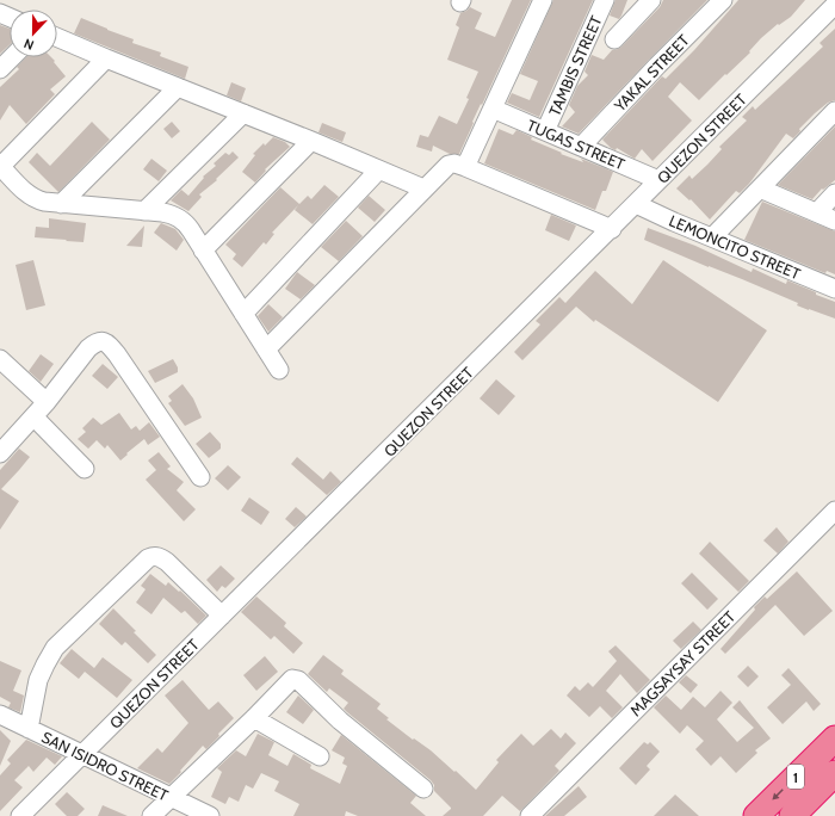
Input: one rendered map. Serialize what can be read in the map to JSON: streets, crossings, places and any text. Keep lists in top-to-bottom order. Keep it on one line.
{"streets":{"highway":["1"],"street":["TAMBIS STREET","YAKAL STREET","QUEZON STREET","TUGAS STREET","LEMONCITO STREET","MAGSAYSAY STREET","SAN ISIDRO STREET"]},"crossings":[["TAMBIS STREET","TUGAS STREET"],["YAKAL STREET","TUGAS STREET"],["QUEZON STREET","TUGAS STREET"],["QUEZON STREET","LEMONCITO STREET"],["QUEZON STREET","SAN ISIDRO STREET"]],"north":"bottom"}
